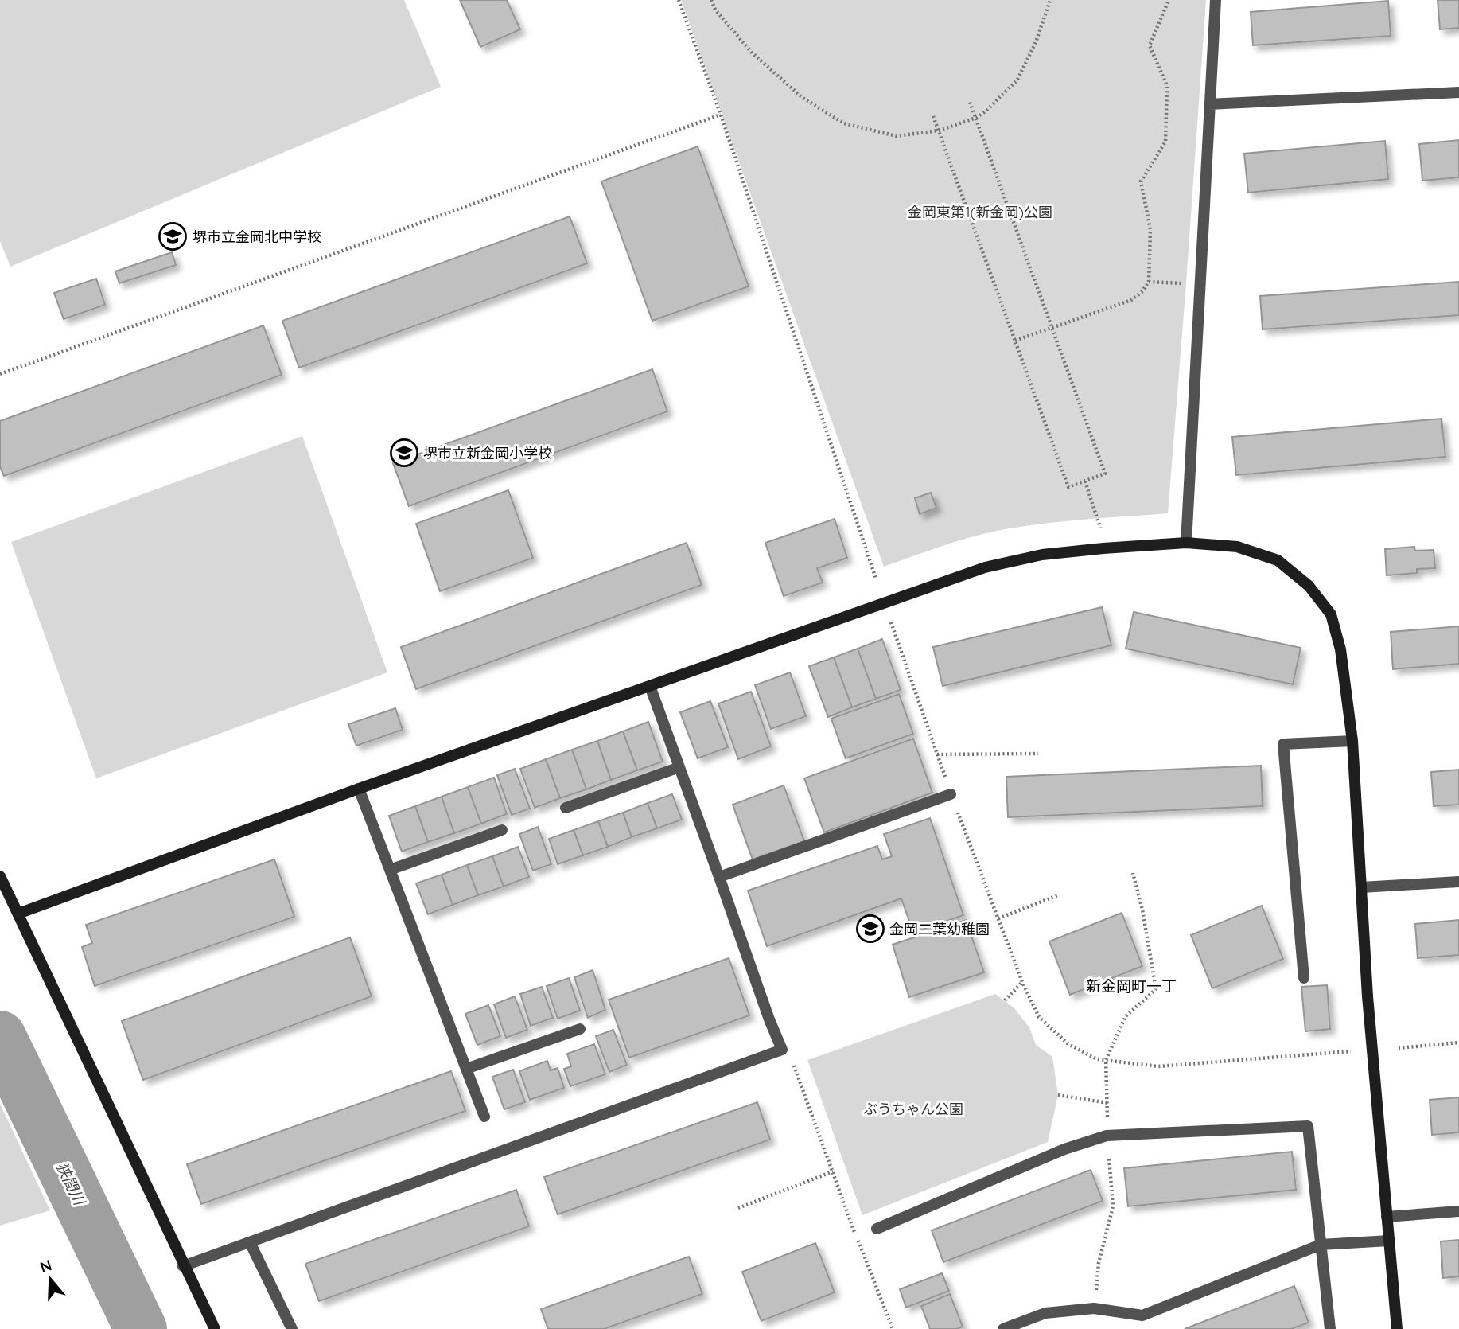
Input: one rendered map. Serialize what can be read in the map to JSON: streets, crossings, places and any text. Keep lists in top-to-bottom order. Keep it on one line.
{"districts":["新金岡町一丁"],"water":["狭間川"],"parks":["金岡東第1(新金岡)公園","ぶうちゃん公園"],"places":{"school or university":["堺市立金岡北中学校","堺市立新金岡小学校","金岡二葉幼稚園"]},"north":"top"}
